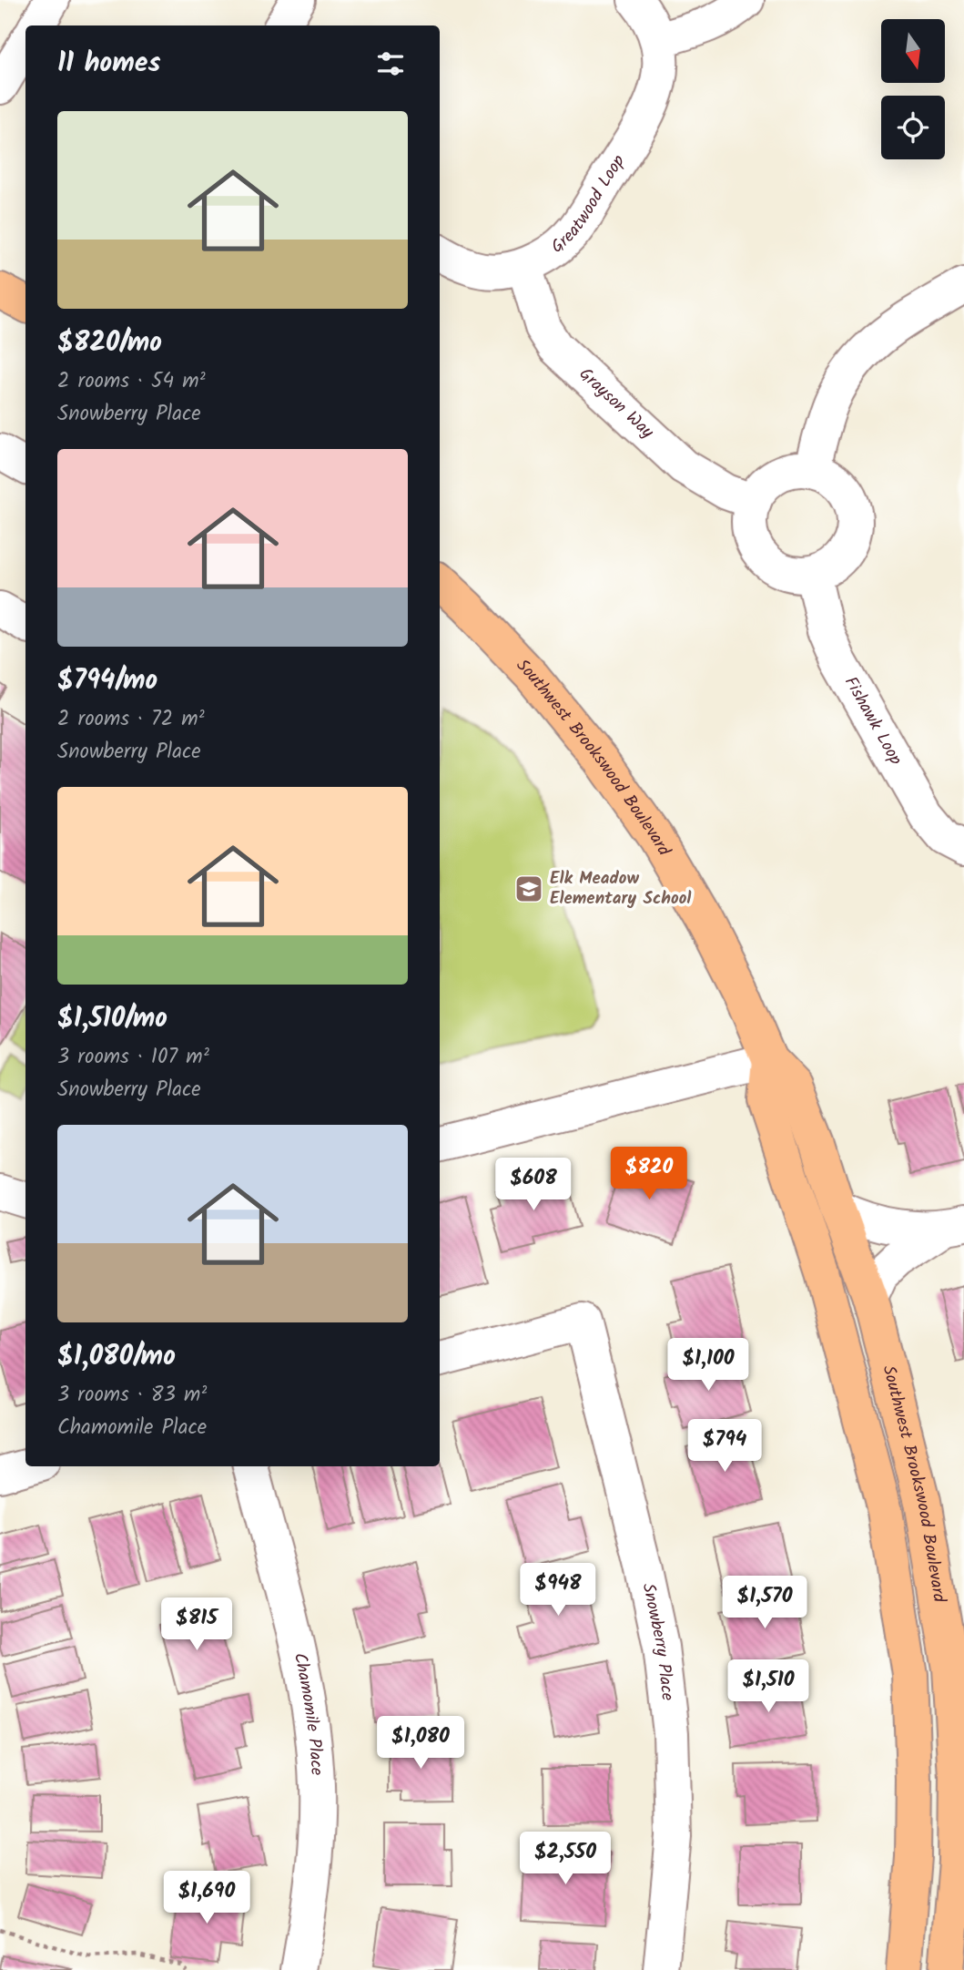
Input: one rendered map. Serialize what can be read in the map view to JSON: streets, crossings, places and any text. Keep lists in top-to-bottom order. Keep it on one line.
{"streets":{"main road":["Southwest Brookswood Boulevard"],"street":["Greatwood Loop","Grayson Way","Fishawk Loop","Snowberry Place","Chamomile Place"]},"crossings":[["Greatwood Loop","Grayson Way"],["Grayson Way","Fishawk Loop"]],"places":{"school or university":["Elk Meadow Elementary School"]},"north":"bottom","page":{"heading":"11 homes","list":[{"name":"$820/mo","note":"2 rooms · 54 m² · Snowberry Place"},{"name":"$794/mo","note":"2 rooms · 72 m² · Snowberry Place"},{"name":"$1,510/mo","note":"3 rooms · 107 m² · Snowberry Place"},{"name":"$1,080/mo","note":"3 rooms · 83 m² · Chamomile Place"}],"price":["$820","$608","$1,100","$794","$948","$1,570","$815","$1,510","$1,080","$2,550","$1,690"]}}
